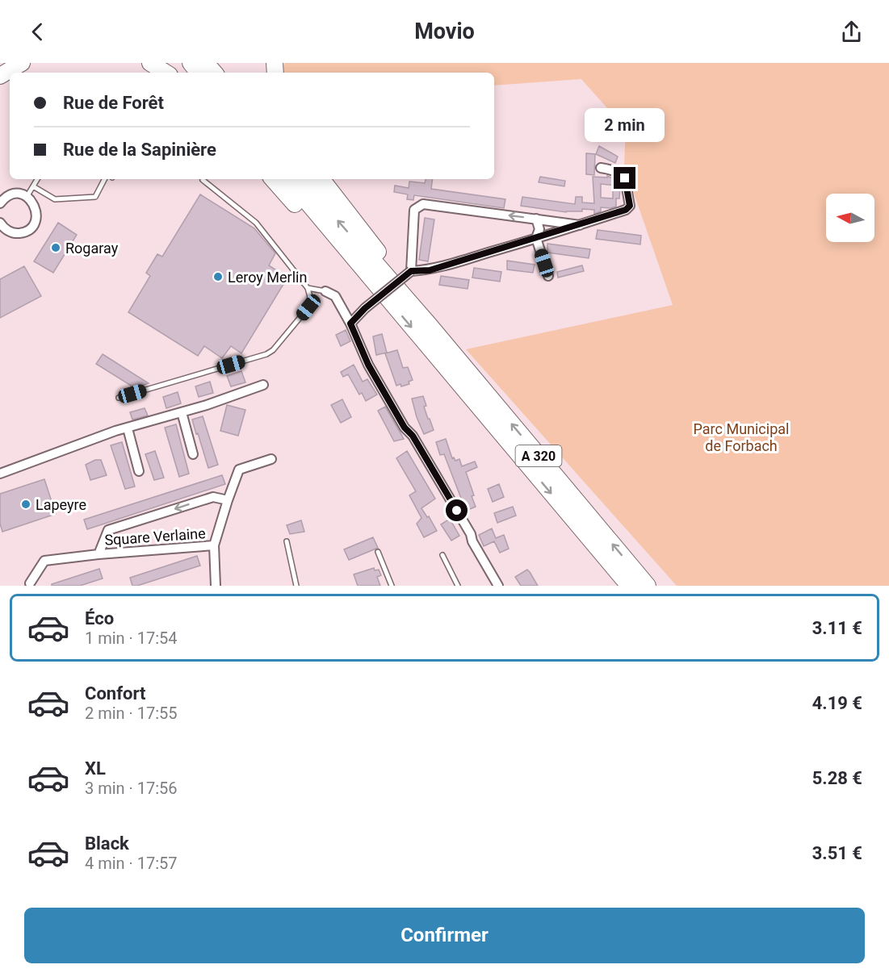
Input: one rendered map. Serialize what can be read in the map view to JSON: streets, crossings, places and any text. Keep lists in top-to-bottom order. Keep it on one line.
{"streets":{"highway":["A 320"],"street":["Square Verlaine"]},"parks":["Parc Municipal de Forbach"],"places":["Rogaray","Leroy Merlin","Lapeyre"],"north":"left","page":{"header":"Movio","banner":["Rue de Forêt","Rue de la Sapinière"],"bubble":"2 min","list":[{"name":"Éco","note":"1 min · 17:54","value":"3.11 €"},{"name":"Confort","note":"2 min · 17:55","value":"4.19 €"},{"name":"XL","note":"3 min · 17:56","value":"5.28 €"},{"name":"Black","note":"4 min · 17:57","value":"3.51 €"}],"buttons":"Confirmer"}}
